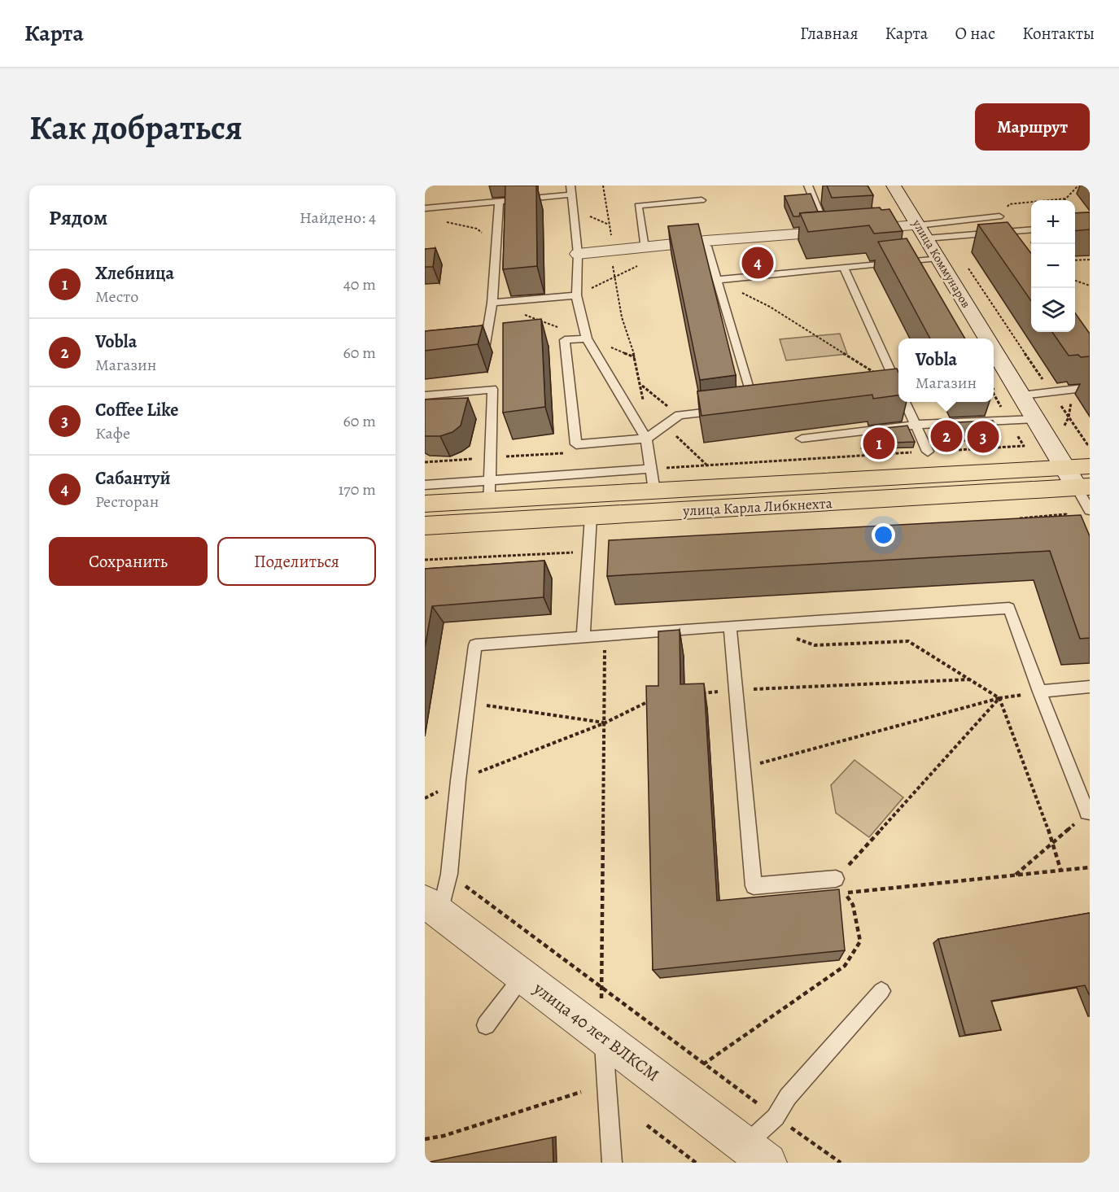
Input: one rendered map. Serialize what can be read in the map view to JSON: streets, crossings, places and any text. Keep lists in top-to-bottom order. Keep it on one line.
{"streets":{"main road":["улица Карла Либкнехта"],"street":["улица Коммунаров","улица 40 лет ВЛКСМ"]},"crossings":[["улица Коммунаров","улица Карла Либкнехта"]],"page":{"header":"Карта","nav":["Главная","Карта","О нас","Контакты"],"buttons":["Маршрут",["Сохранить","Поделиться"]],"title":"Как добраться","heading":["Рядом","Найдено: 4"],"map_buttons":["+","−"],"pins":["4","2","3","1"],"list":[{"mark":"1","name":"Хлебница","note":"Место","value":"40 m"},{"mark":"2","name":"Vobla","note":"Магазин","value":"60 m"},{"mark":"3","name":"Coffee Like","note":"Кафе","value":"60 m"},{"mark":"4","name":"Сабантуй","note":"Ресторан","value":"170 m"}],"popup":["Vobla","Магазин"]}}
